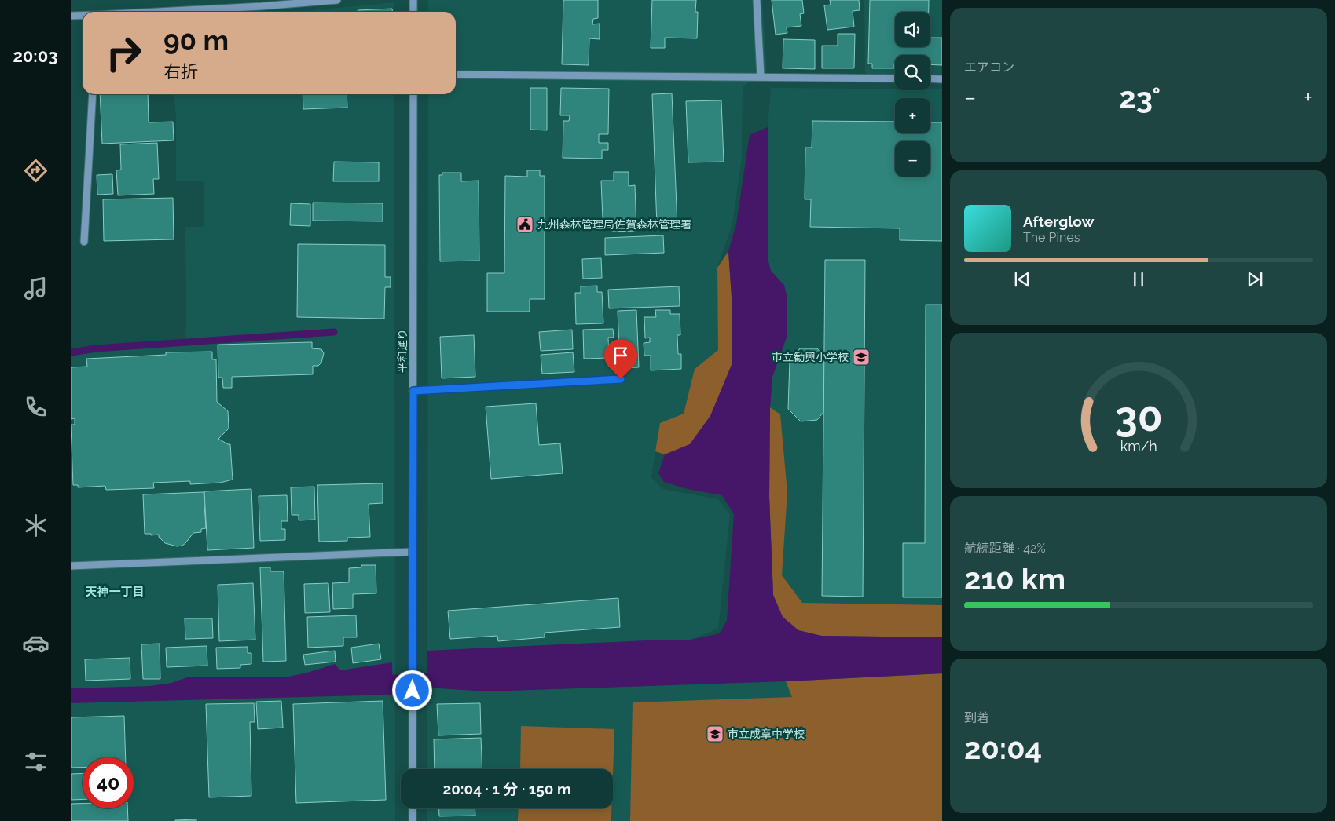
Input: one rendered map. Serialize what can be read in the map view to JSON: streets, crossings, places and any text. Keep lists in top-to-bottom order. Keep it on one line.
{"streets":{"street":["平和通り"]},"districts":["天神一丁目"],"places":{"public building":["九州森林管理局佐賀森林管理署"],"school or university":["市立勧興小学校","市立成章中学校"]},"page":{"tabs":"20:03","tile":["エアコン",["航続距離 · 42%","210 km"],["到着","20:04"]],"map_buttons":["+","−"],"turn":["90 m","右折"],"heat":["−","23°","+"],"song":["Afterglow","The Pines"],"limit":"40","trip":"20:04 · 1 分 · 150 m","gauge":["30","km/h"]}}
